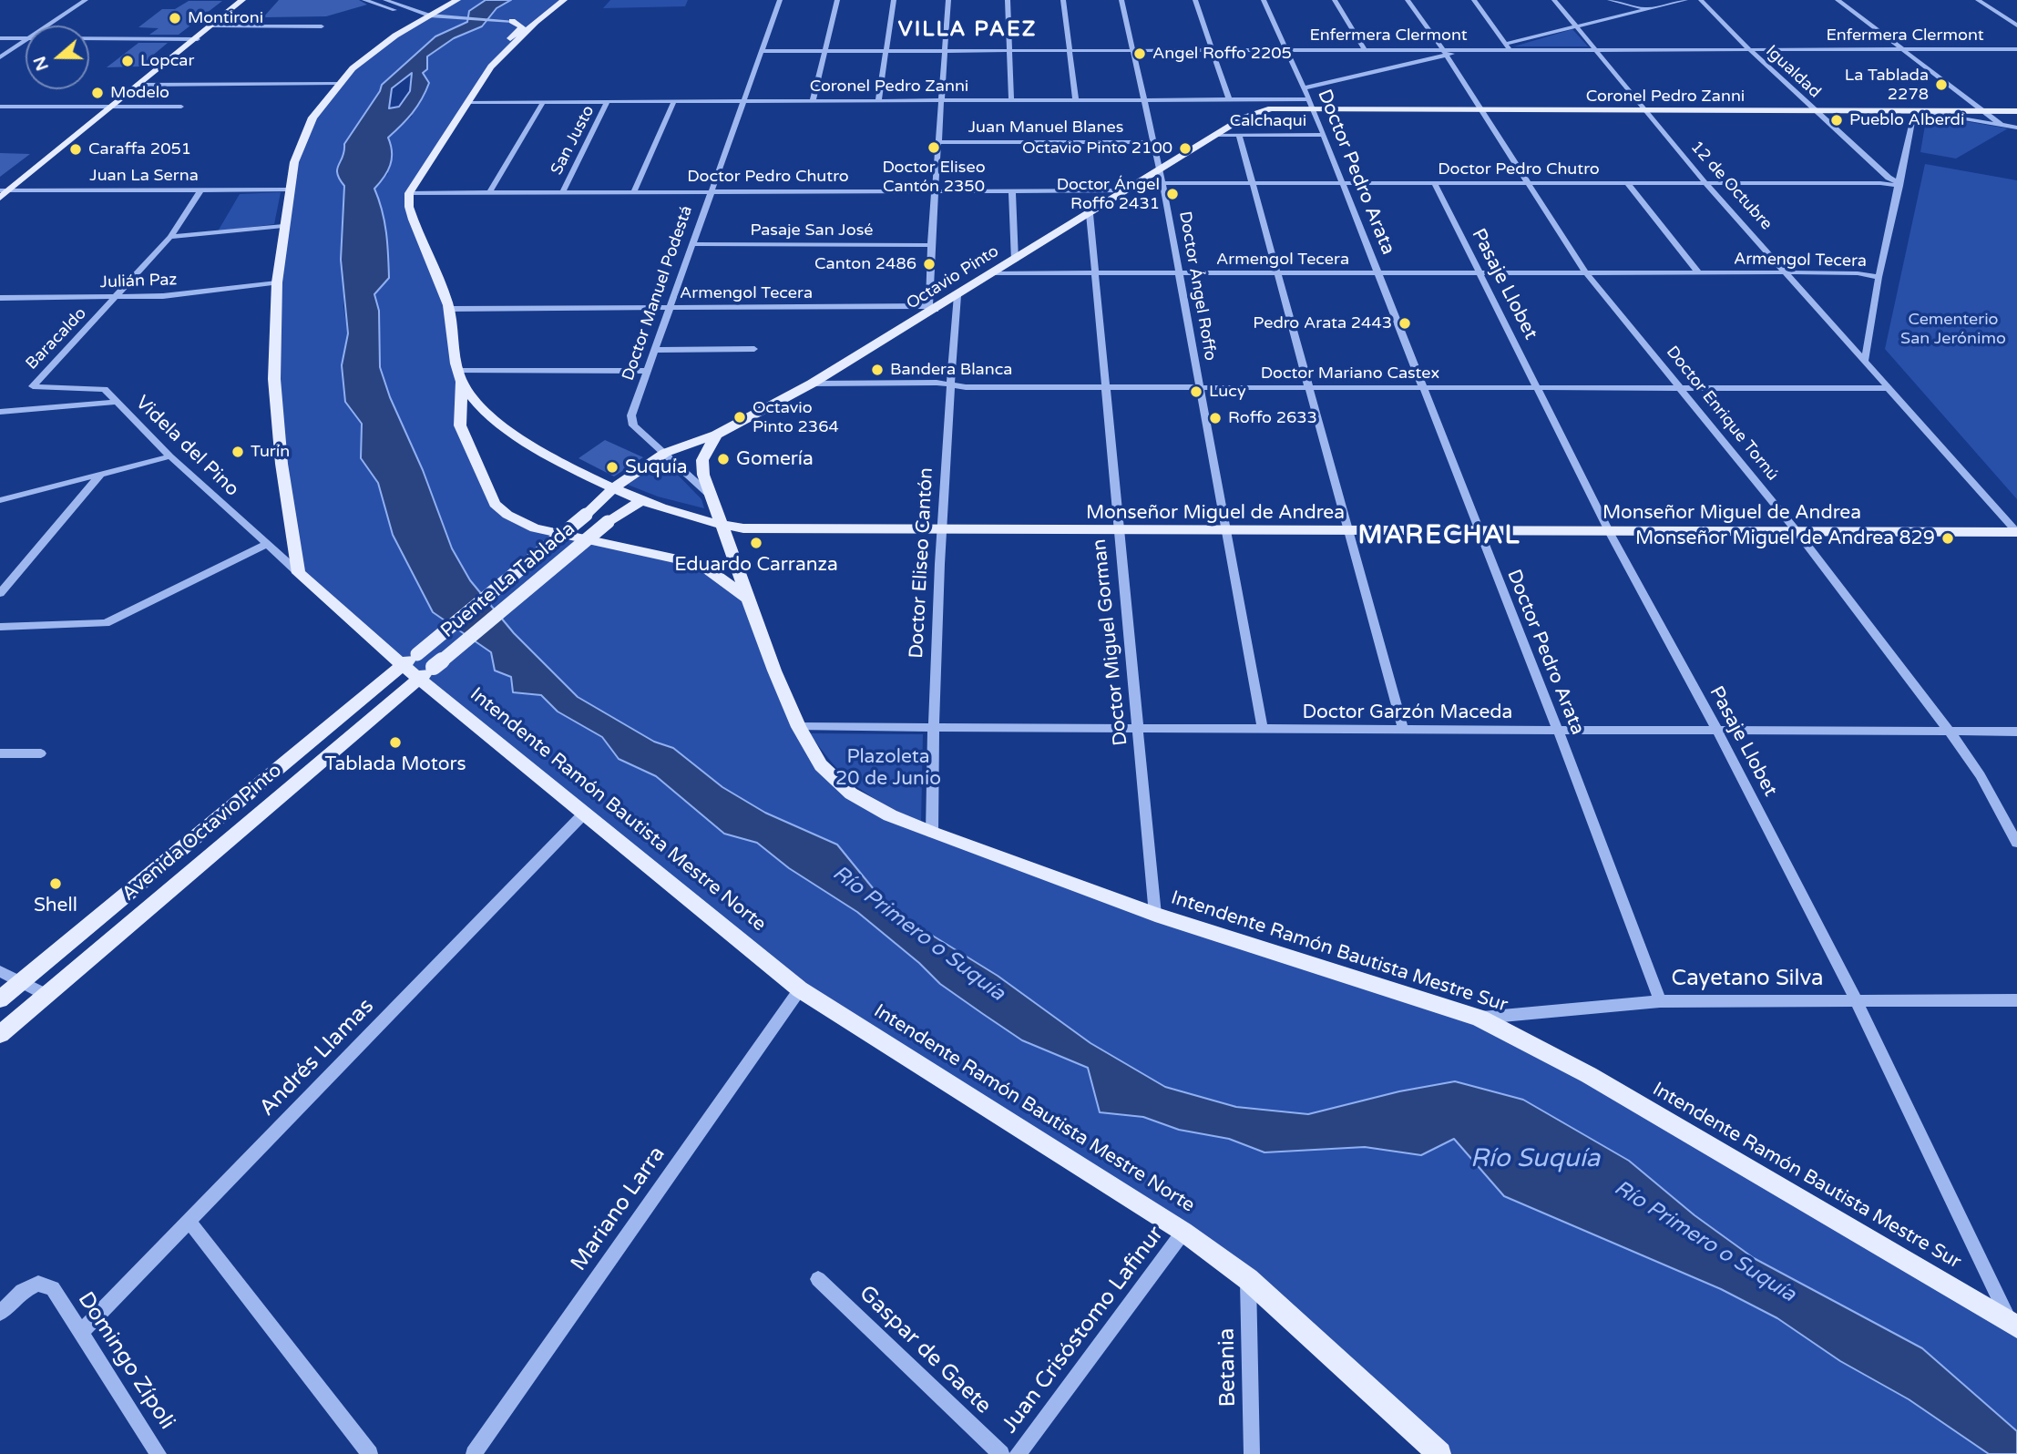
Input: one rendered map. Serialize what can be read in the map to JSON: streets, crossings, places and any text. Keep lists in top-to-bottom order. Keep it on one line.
{"streets":{"main road":["Coronel Pedro Zanni","Octavio Pinto","Monseñor Miguel de Andrea","Puente La Tablada","Intendente Ramón Bautista Mestre Norte","Avenida Octavio Pinto","Intendente Ramón Bautista Mestre Sur"],"street":["Enfermera Clermont","Igualdad","Calchaqui","Juan Manuel Blanes","San Justo","Doctor Pedro Chutro","Doctor Pedro Arata","Juan La Serna","12 de Octubre","Pasaje San José","Armengol Tecera","Julián Paz","Pasaje Llobet","Doctor Ángel Roffo","Doctor Manuel Podestá","Baracaldo","Doctor Mariano Castex","Doctor Enrique Tornú","Videla del Pino","Doctor Eliseo Cantón","Doctor Miguel Gorman","Doctor Garzón Maceda","Cayetano Silva","Andrés Llamas","Mariano Larra","Juan Crisóstomo Lafinur","Gaspar de Gaete","Domingo Zípoli","Betania"]},"crossings":[["Enfermera Clermont","Igualdad"],["Enfermera Clermont","Doctor Pedro Arata"],["Enfermera Clermont","12 de Octubre"],["Enfermera Clermont","Doctor Ángel Roffo"],["Enfermera Clermont","Doctor Manuel Podestá"],["Enfermera Clermont","Doctor Enrique Tornú"],["Igualdad","Coronel Pedro Zanni"],["Igualdad","Doctor Pedro Chutro"],["Coronel Pedro Zanni","San Justo"],["Coronel Pedro Zanni","Doctor Pedro Arata"],["Coronel Pedro Zanni","12 de Octubre"],["Coronel Pedro Zanni","Octavio Pinto"],["Coronel Pedro Zanni","Doctor Ángel Roffo"],["Coronel Pedro Zanni","Doctor Manuel Podestá"],["Coronel Pedro Zanni","Doctor Enrique Tornú"],["Calchaqui","Doctor Pedro Arata"],["Calchaqui","Octavio Pinto"],["Juan Manuel Blanes","Doctor Ángel Roffo"],["San Justo","Doctor Pedro Chutro"],["Doctor Pedro Chutro","Doctor Pedro Arata"],["Doctor Pedro Chutro","12 de Octubre"],["Doctor Pedro Chutro","Octavio Pinto"],["Doctor Pedro Chutro","Pasaje Llobet"],["Doctor Pedro Chutro","Doctor Ángel Roffo"],["Doctor Pedro Chutro","Doctor Manuel Podestá"],["Doctor Pedro Chutro","Doctor Enrique Tornú"],["Doctor Pedro Arata","Armengol Tecera"],["Doctor Pedro Arata","Octavio Pinto"],["Doctor Pedro Arata","Doctor Mariano Castex"],["Doctor Pedro Arata","Monseñor Miguel de Andrea"],["Doctor Pedro Arata","Doctor Garzón Maceda"],["Doctor Pedro Arata","Cayetano Silva"],["Juan La Serna","Baracaldo"],["12 de Octubre","Armengol Tecera"],["12 de Octubre","Doctor Mariano Castex"],["12 de Octubre","Monseñor Miguel de Andrea"],["Pasaje San José","Doctor Manuel Podestá"],["Armengol Tecera","Octavio Pinto"],["Armengol Tecera","Pasaje Llobet"],["Armengol Tecera","Doctor Ángel Roffo"],["Armengol Tecera","Doctor Manuel Podestá"],["Armengol Tecera","Doctor Enrique Tornú"],["Armengol Tecera","Doctor Miguel Gorman"],["Octavio Pinto","Doctor Ángel Roffo"],["Octavio Pinto","Doctor Manuel Podestá"],["Octavio Pinto","Doctor Mariano Castex"],["Octavio Pinto","Doctor Eliseo Cantón"],["Octavio Pinto","Puente La Tablada"],["Octavio Pinto","Doctor Miguel Gorman"],["Octavio Pinto","Intendente Ramón Bautista Mestre Sur"],["Julián Paz","Baracaldo"],["Pasaje Llobet","Doctor Mariano Castex"],["Pasaje Llobet","Monseñor Miguel de Andrea"],["Pasaje Llobet","Doctor Garzón Maceda"],["Pasaje Llobet","Intendente Ramón Bautista Mestre Sur"],["Pasaje Llobet","Cayetano Silva"],["Doctor Ángel Roffo","Doctor Mariano Castex"],["Doctor Ángel Roffo","Monseñor Miguel de Andrea"],["Doctor Ángel Roffo","Doctor Garzón Maceda"],["Doctor Manuel Podestá","Intendente Ramón Bautista Mestre Sur"],["Baracaldo","Videla del Pino"],["Doctor Mariano Castex","Doctor Enrique Tornú"],["Doctor Mariano Castex","Doctor Eliseo Cantón"],["Doctor Mariano Castex","Doctor Miguel Gorman"],["Doctor Enrique Tornú","Monseñor Miguel de Andrea"],["Doctor Enrique Tornú","Doctor Garzón Maceda"],["Videla del Pino","Intendente Ramón Bautista Mestre Norte"],["Monseñor Miguel de Andrea","Doctor Eliseo Cantón"],["Monseñor Miguel de Andrea","Doctor Miguel Gorman"],["Monseñor Miguel de Andrea","Intendente Ramón Bautista Mestre Sur"],["Doctor Eliseo Cantón","Doctor Garzón Maceda"],["Doctor Eliseo Cantón","Intendente Ramón Bautista Mestre Sur"],["Puente La Tablada","Intendente Ramón Bautista Mestre Norte"],["Puente La Tablada","Avenida Octavio Pinto"],["Doctor Miguel Gorman","Doctor Garzón Maceda"],["Doctor Miguel Gorman","Intendente Ramón Bautista Mestre Sur"],["Doctor Garzón Maceda","Intendente Ramón Bautista Mestre Sur"],["Intendente Ramón Bautista Mestre Norte","Avenida Octavio Pinto"],["Intendente Ramón Bautista Mestre Norte","Andrés Llamas"],["Intendente Ramón Bautista Mestre Norte","Mariano Larra"],["Intendente Ramón Bautista Mestre Norte","Juan Crisóstomo Lafinur"],["Intendente Ramón Bautista Mestre Norte","Betania"],["Intendente Ramón Bautista Mestre Sur","Cayetano Silva"],["Andrés Llamas","Domingo Zípoli"]],"districts":["VILLA PAEZ","MARECHAL"],"water":["Río Primero o Suquía","Río Suquía"],"parks":["Cementerio San Jerónimo","Plazoleta 20 de Junio"],"places":["Montironi","Angel Roffo 2205","Lopcar","La Tablada 2278","Modelo","Pueblo Alberdi","Doctor Eliseo Cantón 2350","Octavio Pinto 2100","Caraffa 2051","Doctor Ángel Roffo 2431","Canton 2486","Pedro Arata 2443","Bandera Blanca","Lucy","Octavio Pinto 2364","Roffo 2633","Turín","Gomería","Suquía","Monseñor Miguel de Andrea 829","Eduardo Carranza","Tablada Motors","Shell"],"north":"left"}
